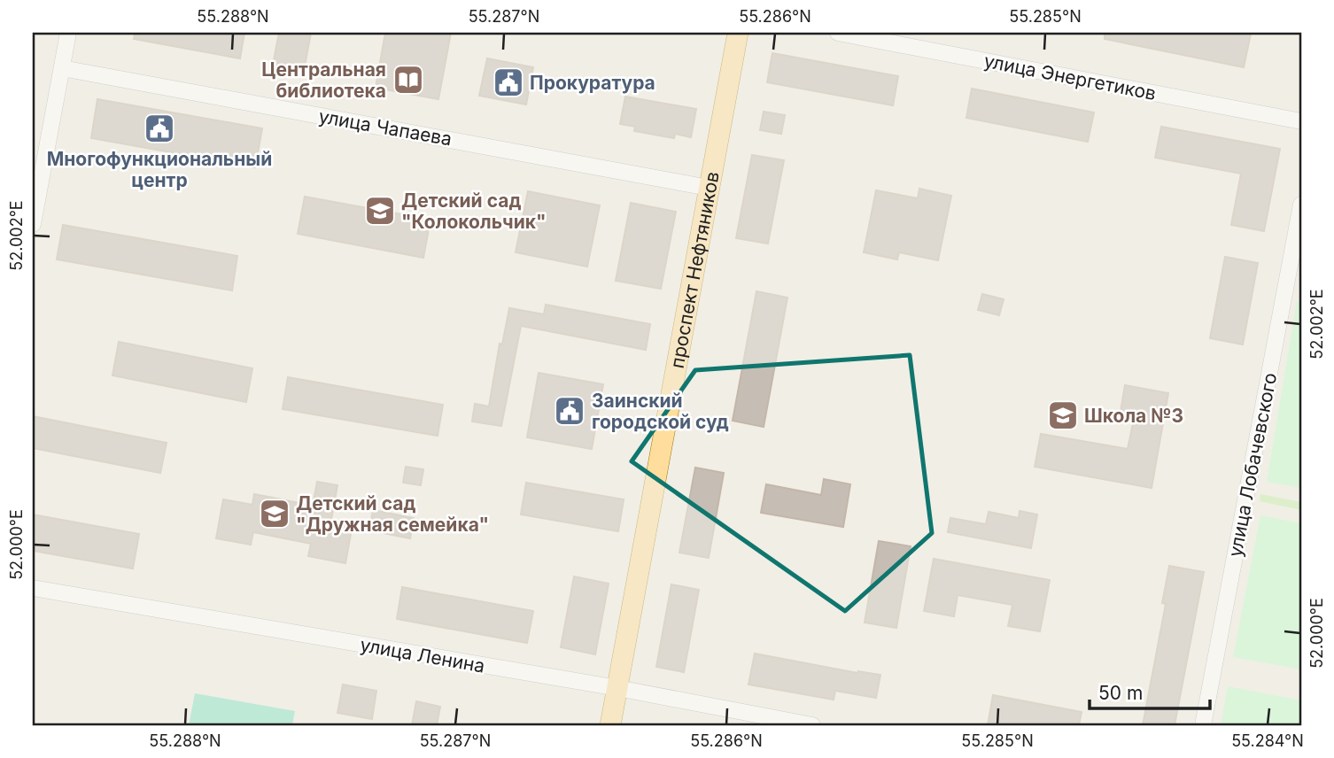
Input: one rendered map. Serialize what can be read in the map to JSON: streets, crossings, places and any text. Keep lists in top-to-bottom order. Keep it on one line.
{"streets":{"main road":["проспект Нефтяников"],"street":["улица Энергетиков","улица Чапаева","улица Лобачевского","улица Ленина"]},"crossings":[["улица Чапаева","проспект Нефтяников"],["проспект Нефтяников","улица Ленина"]],"places":{"library":["Центральная библиотека"],"public building":["Прокуратура","Многофункциональный центр","Заинский городской суд"],"school or university":["Детский сад \"Колокольчик\"","Школа №3","Детский сад \"Дружная семейка\""]},"scale_bar":"50 m","coordinates":["55.288°N","55.287°N","55.286°N","55.285°N","52.002°E","52.000°E","55.284°N"]}
